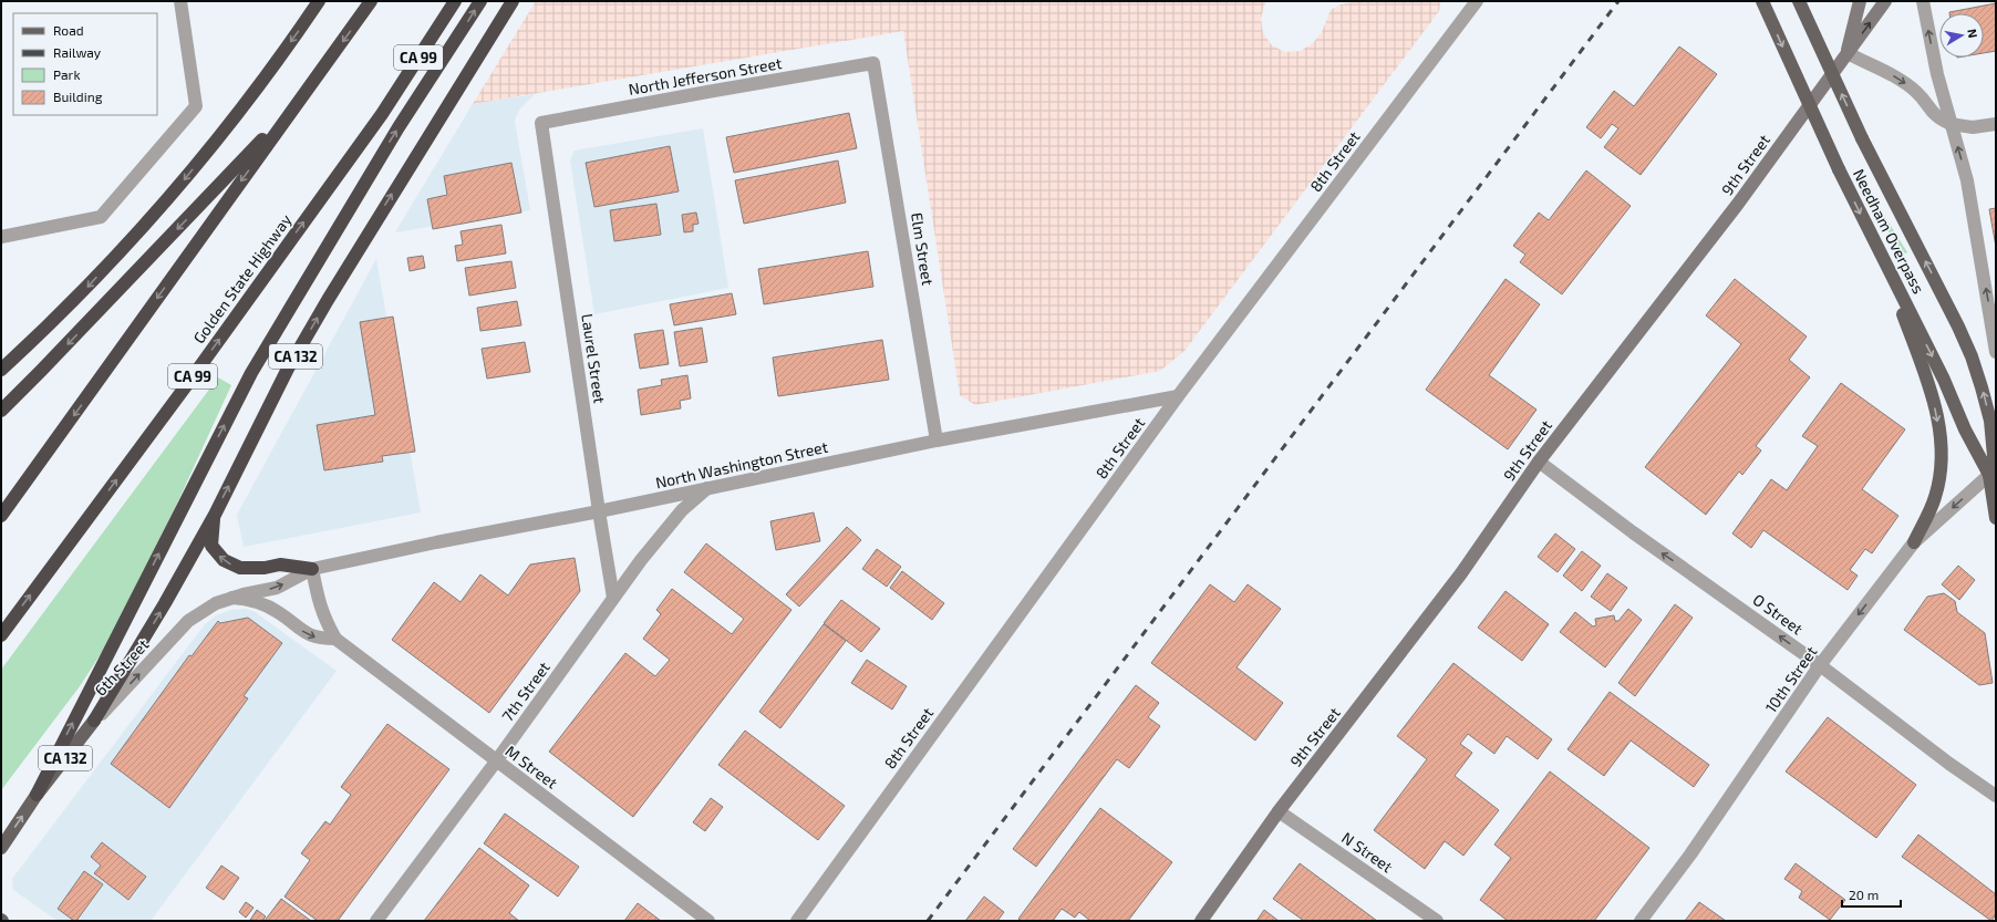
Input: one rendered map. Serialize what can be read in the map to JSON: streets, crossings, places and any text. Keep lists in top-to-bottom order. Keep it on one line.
{"streets":{"highway":["CA 99","Golden State Highway","CA 132"],"main road":["9th Street","Needham Overpass","6th Street"],"street":["North Jefferson Street","8th Street","Elm Street","Laurel Street","North Washington Street","O Street","10th Street","7th Street","M Street","N Street"]},"crossings":[["North Jefferson Street","Elm Street"],["North Jefferson Street","Laurel Street"],["8th Street","North Washington Street"],["9th Street","O Street"],["9th Street","N Street"],["Needham Overpass","10th Street"],["Elm Street","North Washington Street"],["CA 132","6th Street"],["Laurel Street","North Washington Street"],["Laurel Street","7th Street"],["North Washington Street","6th Street"],["North Washington Street","7th Street"],["North Washington Street","M Street"],["O Street","10th Street"],["6th Street","M Street"],["7th Street","M Street"]],"one_way":["O Street","6th Street","10th Street"],"legend":["Road","Railway","Park","Building"],"scale_bar":"20 m","north":"right"}
